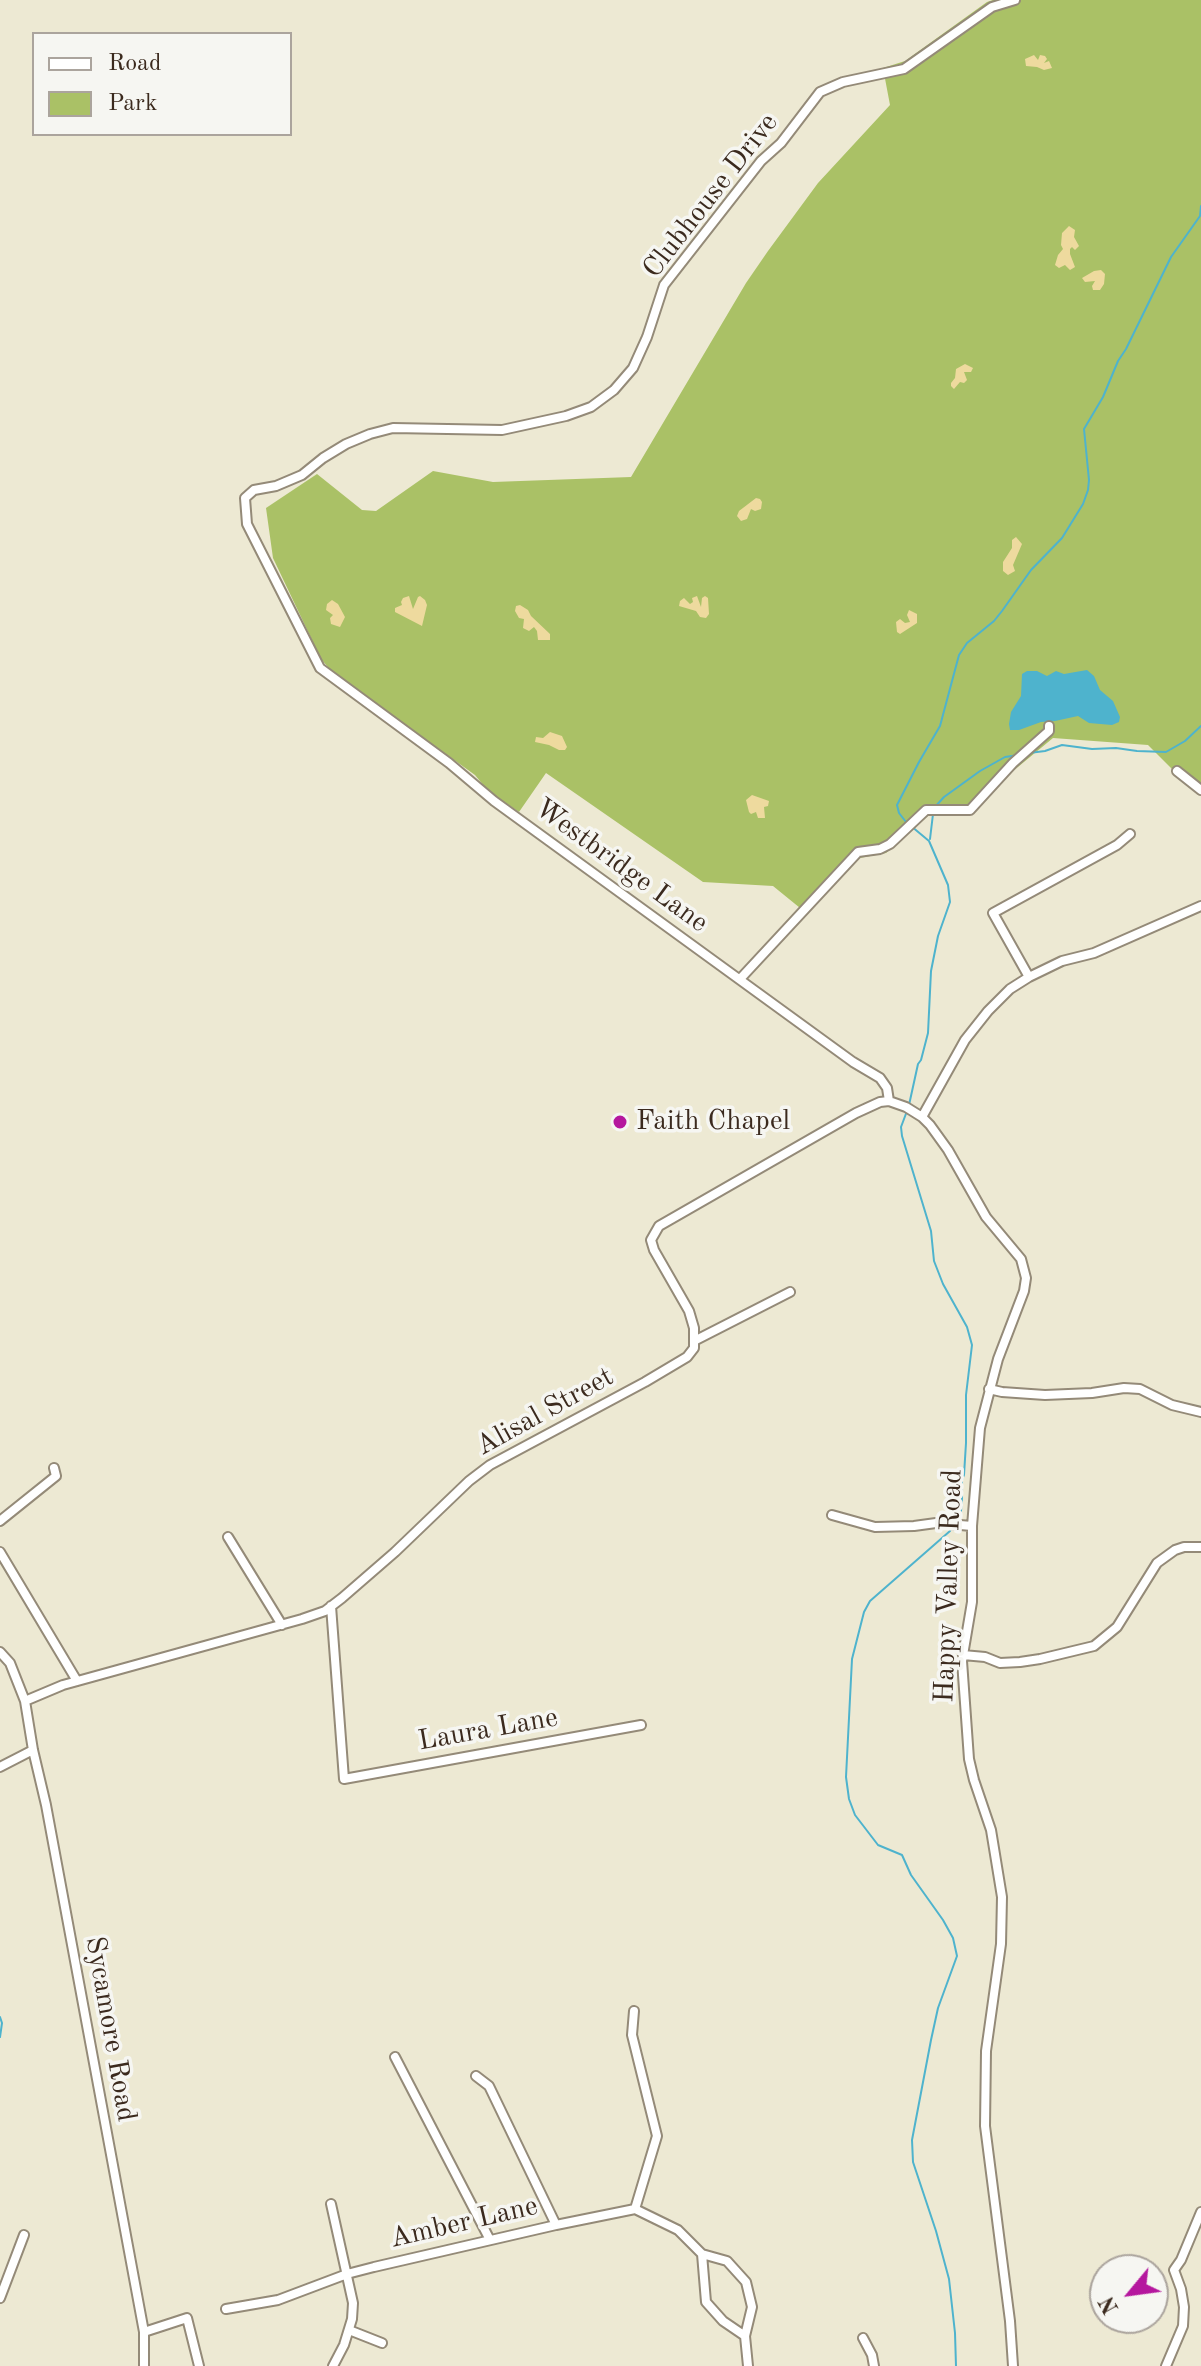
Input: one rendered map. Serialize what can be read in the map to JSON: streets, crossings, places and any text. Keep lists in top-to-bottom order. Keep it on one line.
{"streets":{"street":["Clubhouse Drive","Westbridge Lane","Alisal Street","Happy Valley Road","Laura Lane","Sycamore Road","Amber Lane"]},"crossings":[["Clubhouse Drive","Westbridge Lane"],["Westbridge Lane","Happy Valley Road"],["Alisal Street","Laura Lane"],["Alisal Street","Sycamore Road"]],"places":["Faith Chapel"],"legend":["Road","Park"],"north":"bottom left"}
